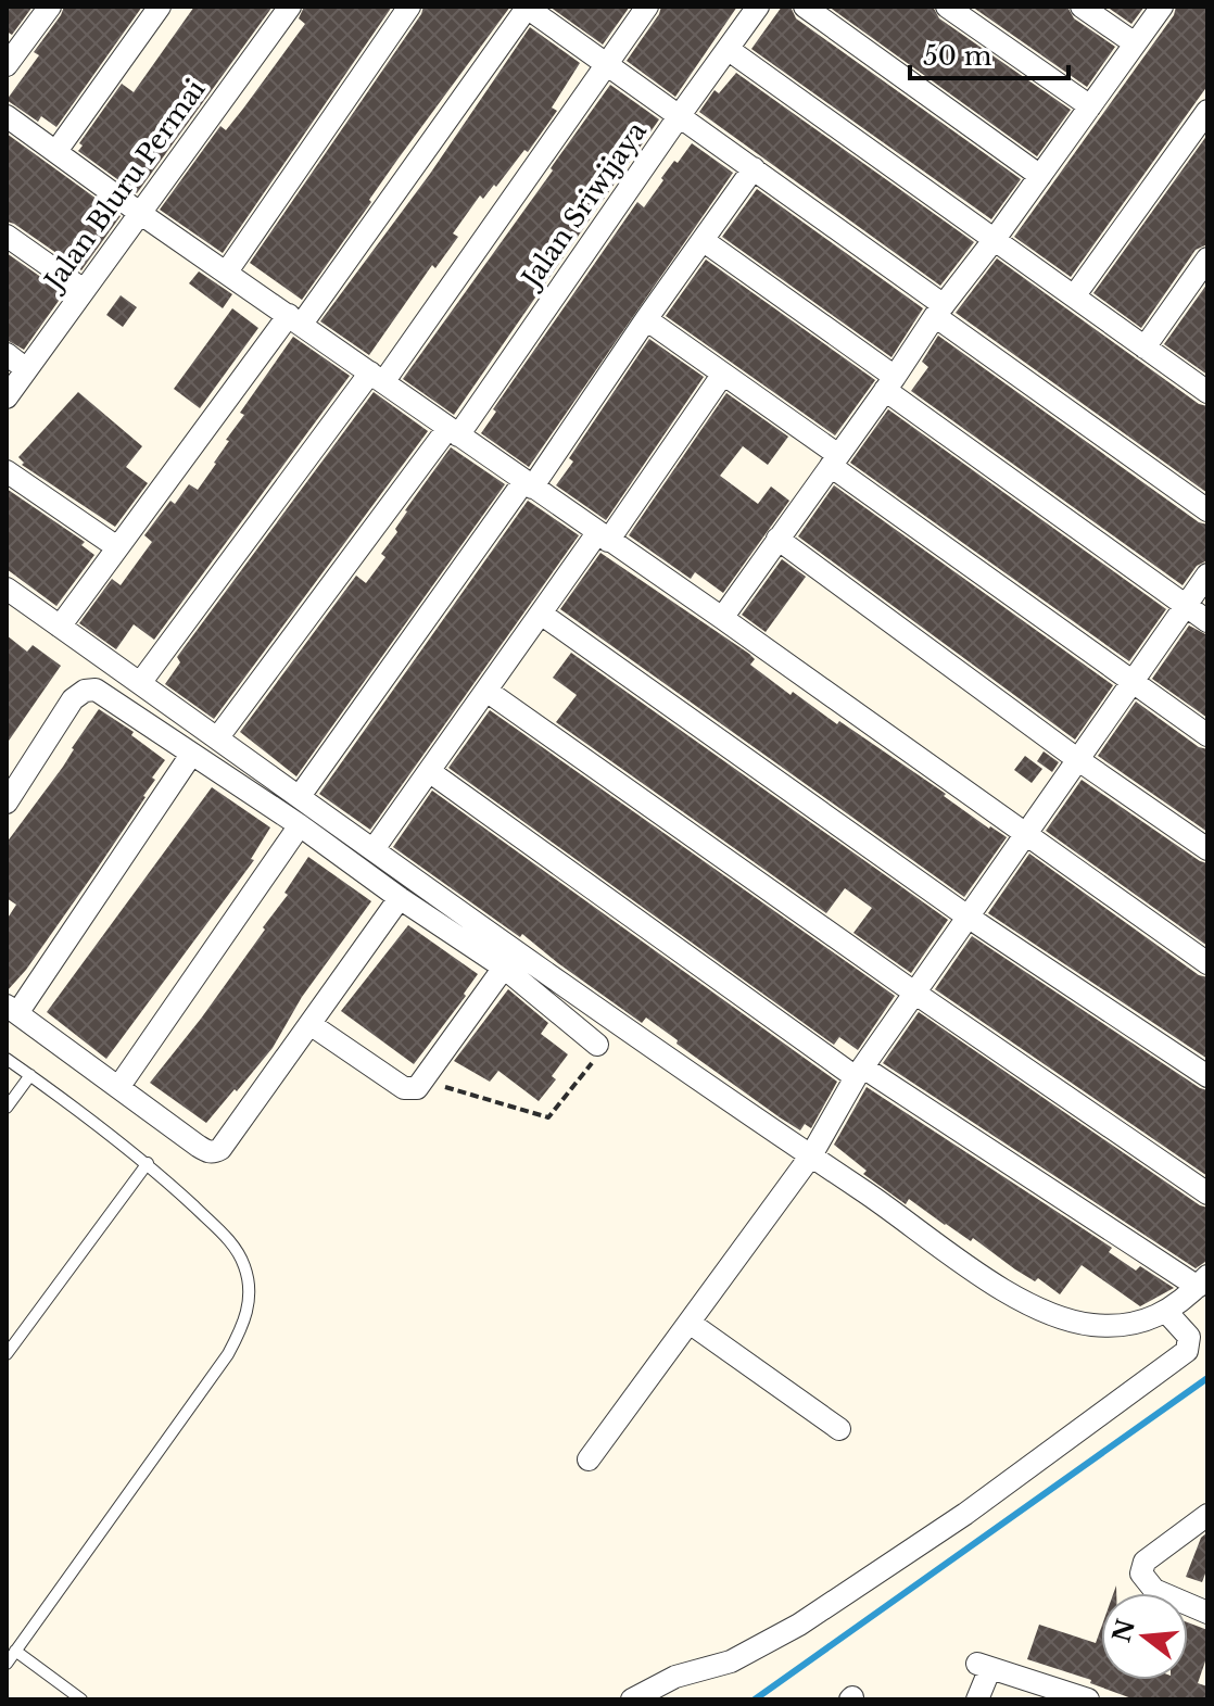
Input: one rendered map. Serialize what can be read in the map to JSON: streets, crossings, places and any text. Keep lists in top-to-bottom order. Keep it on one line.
{"streets":{"street":["Jalan Bluru Permai","Jalan Sriwijaya"]},"scale_bar":"50 m","north":"left"}
